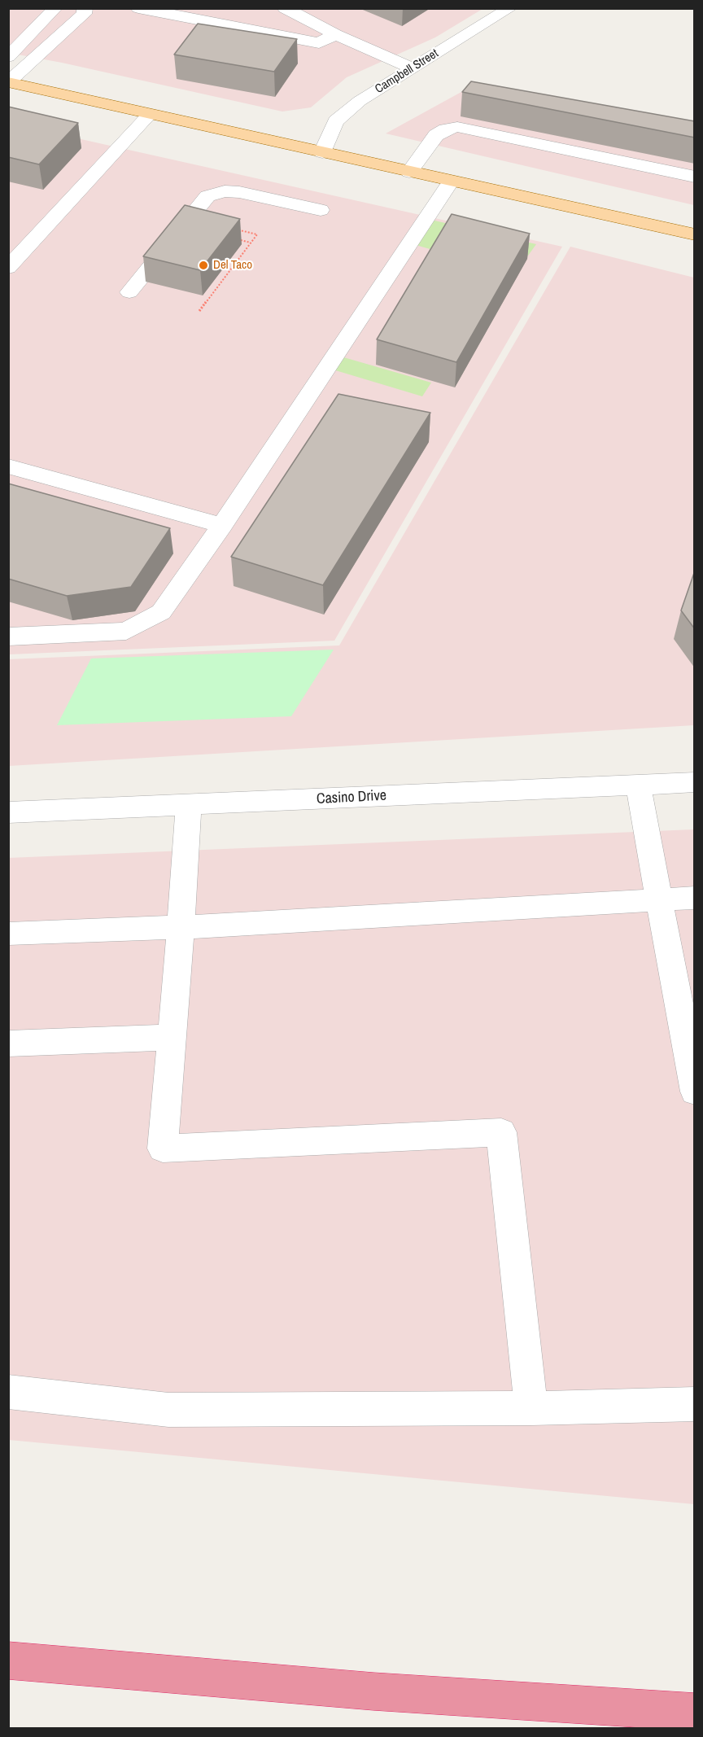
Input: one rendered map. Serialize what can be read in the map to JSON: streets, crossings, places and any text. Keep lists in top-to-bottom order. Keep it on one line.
{"streets":{"street":["Campbell Street","Casino Drive"]},"places":["Del Taco"]}
